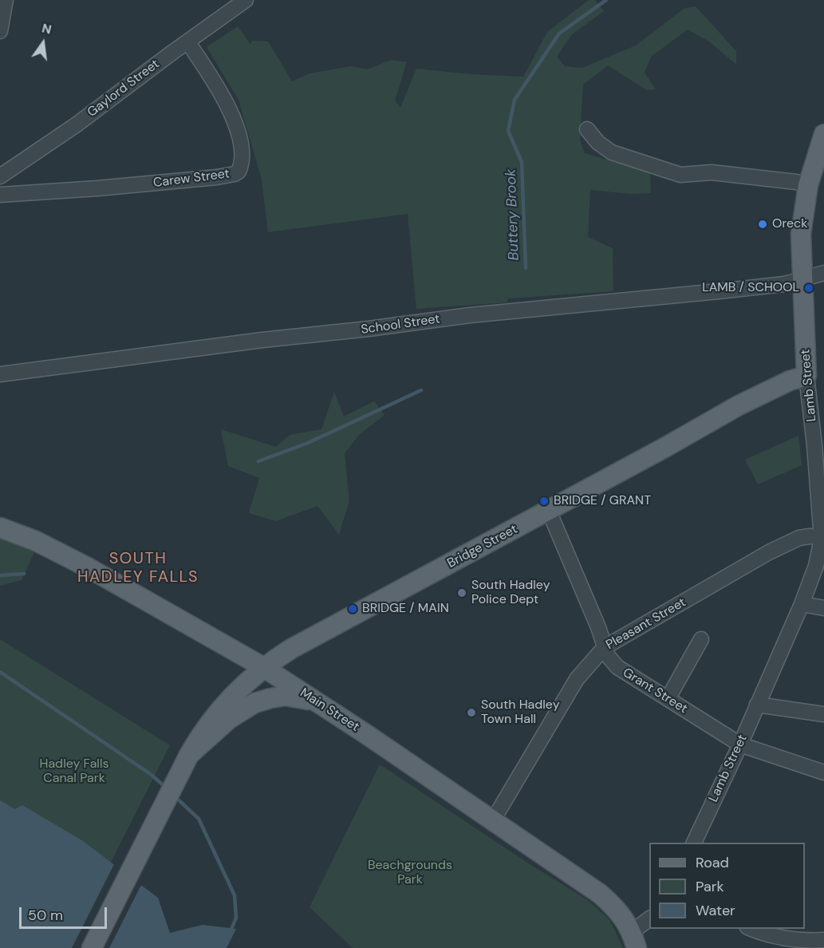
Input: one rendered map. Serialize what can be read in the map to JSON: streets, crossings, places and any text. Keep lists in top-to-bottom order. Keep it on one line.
{"streets":{"main road":["Lamb Street","Bridge Street","Main Street"],"street":["Gaylord Street","Carew Street","School Street","Pleasant Street","Grant Street"]},"crossings":[["Gaylord Street","Carew Street"],["School Street","Lamb Street"],["Lamb Street","Bridge Street"],["Lamb Street","Pleasant Street"],["Lamb Street","Grant Street"],["Bridge Street","Grant Street"],["Bridge Street","Main Street"],["Pleasant Street","Grant Street"],["Pleasant Street","Main Street"]],"districts":["SOUTH HADLEY FALLS"],"water":["Buttery Brook"],"parks":["Hadley Falls Canal Park","Beachgrounds Park"],"places":["Oreck","LAMB / SCHOOL","BRIDGE / GRANT","South Hadley Police Dept","BRIDGE / MAIN","South Hadley Town Hall"],"legend":["Road","Park","Water"],"scale_bar":"50 m","north":"top"}
